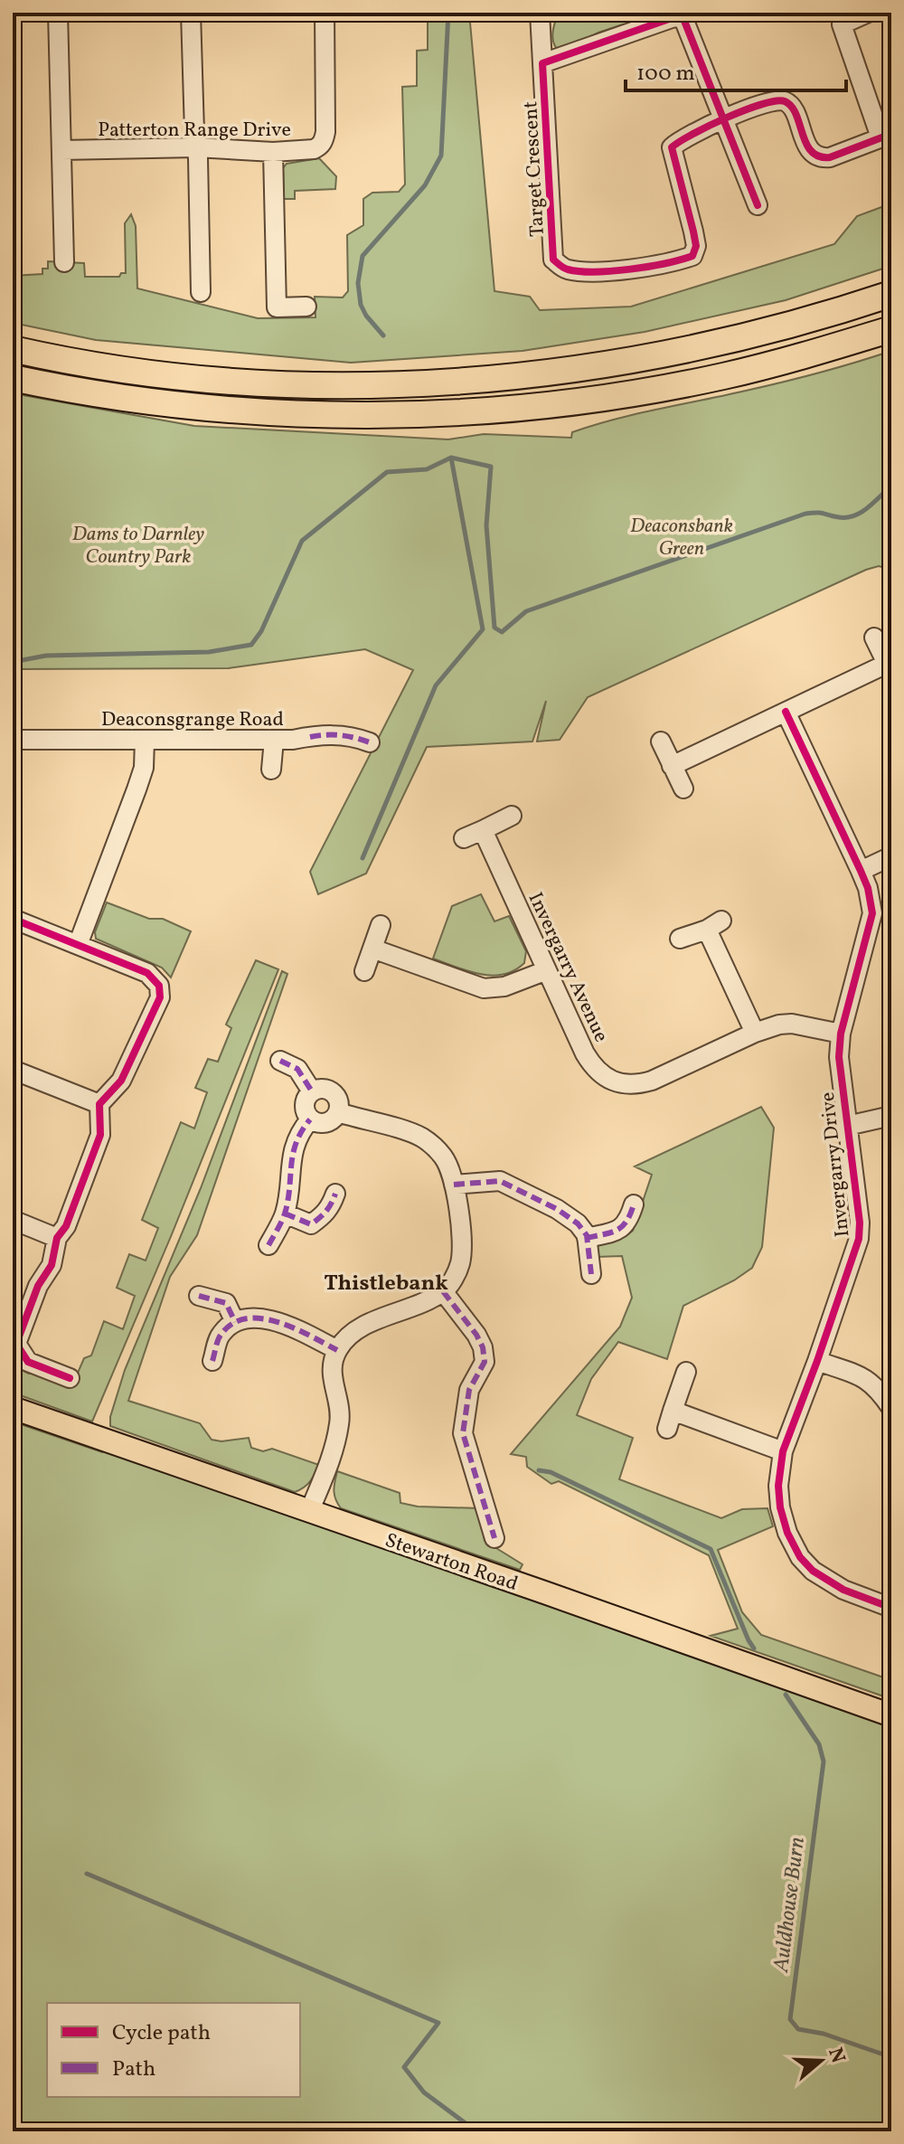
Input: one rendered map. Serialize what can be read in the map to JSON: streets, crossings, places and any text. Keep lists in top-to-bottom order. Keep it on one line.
{"streets":{"main road":["Stewarton Road"],"street":["Patterton Range Drive","Target Crescent","Deaconsgrange Road","Invergarry Avenue","Invergarry Drive"]},"crossings":[["Invergarry Avenue","Invergarry Drive"]],"districts":["Thistlebank"],"water":["Auldhouse Burn"],"parks":["Deaconsbank Green","Dams to Darnley Country Park"],"legend":["Cycle path","Path"],"scale_bar":"100 m","north":"right"}
